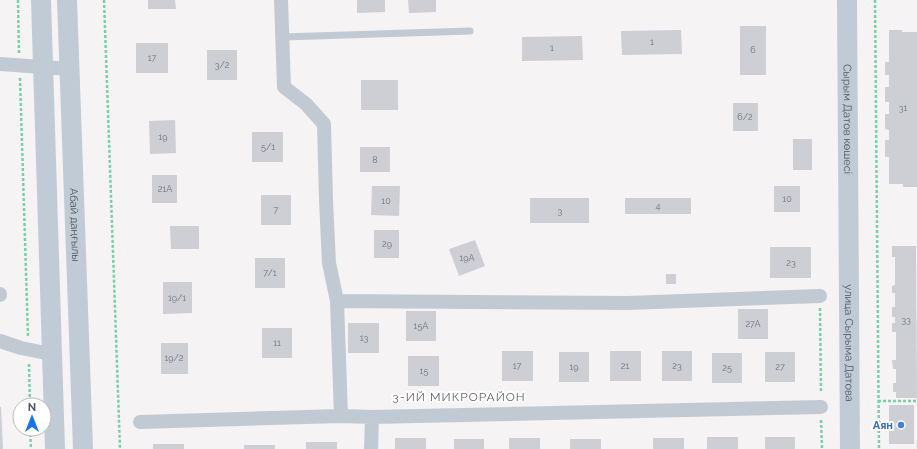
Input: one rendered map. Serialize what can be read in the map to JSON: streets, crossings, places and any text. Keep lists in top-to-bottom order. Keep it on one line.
{"streets":{"street":["Сырым Датов көшесі","Абай даңғылы","улица Сырыма Датова"]},"crossings":[["Сырым Датов көшесі","улица Сырыма Датова"]],"districts":["3-ИЙ МИКРОРАЙОН"],"places":["Аян"],"house_numbers":["1","1","6","17","3/2","31","6/2","19","5/1","8","21А","10","10","4","7","3","29","19А","23","7/1","19/1","33","27А","15А","13","11","19/2","17","21","23","19","27","25","15"],"north":"top"}
